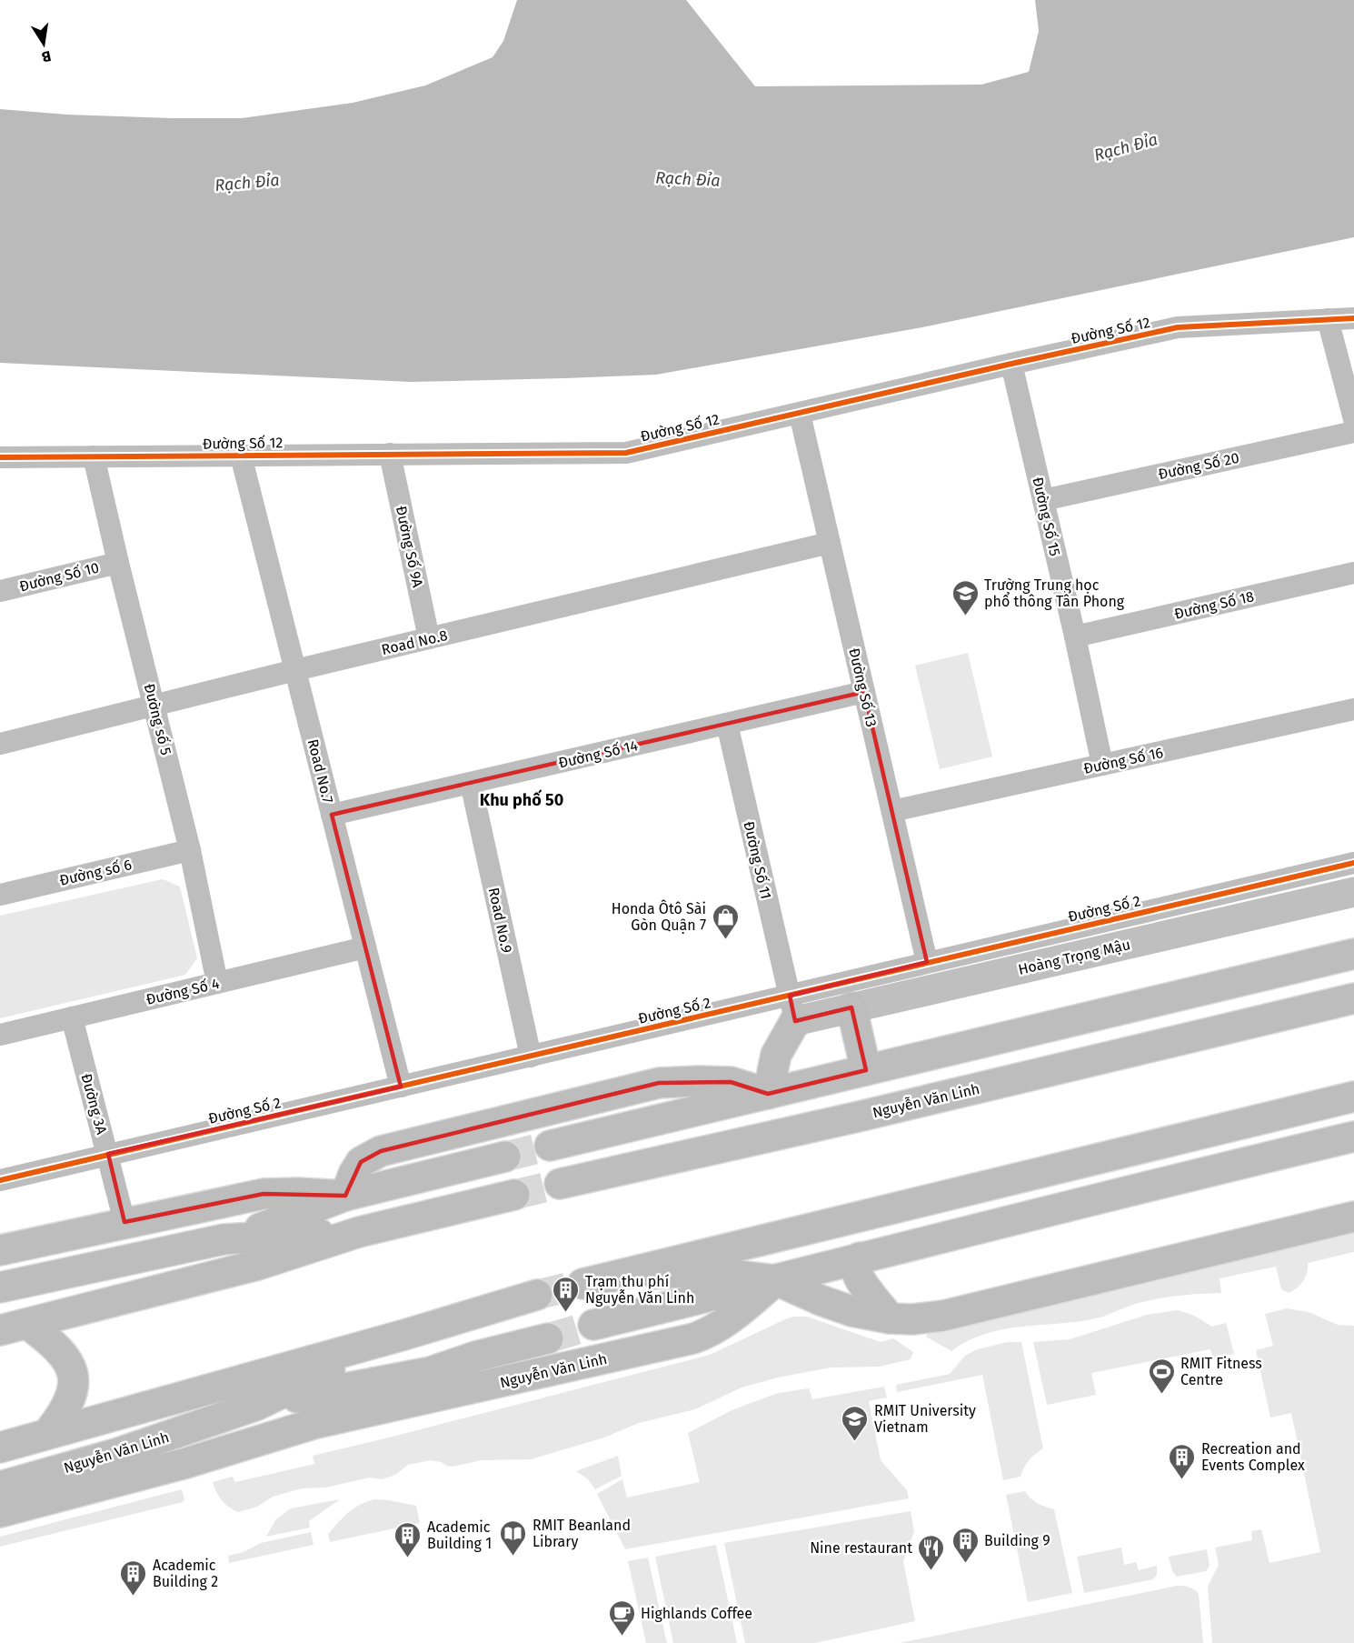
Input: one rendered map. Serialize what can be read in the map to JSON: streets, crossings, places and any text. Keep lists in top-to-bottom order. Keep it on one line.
{"streets":{"main road":["Hoàng Trọng Mậu","Nguyễn Văn Linh"],"street":["Đường Số 12","Đường Số 20","Đường Số 15","Đường Số 9A","Đường Số 10","Đường Số 18","Road No.8","Đường Số 13","Đường số 5","Đường Số 14","Đường Số 16","Road No.7","Đường Số 11","Đường số 6","Đường Số 2","Road No.9","Đường Số 4","Đường 3A"]},"crossings":[["Đường Số 12","Đường Số 15"],["Đường Số 12","Đường Số 9A"],["Đường Số 12","Đường Số 13"],["Đường Số 12","Đường số 5"],["Đường Số 12","Road No.7"],["Đường Số 20","Đường Số 15"],["Đường Số 15","Đường Số 18"],["Đường Số 15","Đường Số 16"],["Đường Số 9A","Road No.8"],["Đường Số 10","Đường số 5"],["Road No.8","Đường Số 13"],["Road No.8","Đường số 5"],["Road No.8","Road No.7"],["Đường Số 13","Đường Số 14"],["Đường Số 13","Đường Số 16"],["Đường Số 13","Đường Số 2"],["Đường số 5","Đường số 6"],["Đường số 5","Đường Số 4"],["Đường Số 14","Road No.7"],["Đường Số 14","Đường Số 11"],["Đường Số 14","Road No.9"],["Road No.7","Đường Số 2"],["Road No.7","Đường Số 4"],["Đường Số 11","Đường Số 2"],["Đường Số 11","Hoàng Trọng Mậu"],["Đường Số 2","Road No.9"],["Đường Số 2","Hoàng Trọng Mậu"],["Đường Số 2","Đường 3A"],["Đường Số 4","Đường 3A"]],"districts":["Khu phố 50"],"water":["Rạch Đỉa"],"places":{"school or university":["Trường Trung học phổ thông Tân Phong","RMIT University Vietnam"],"shop":["Honda Ôtô Sài Gòn Quận 7"],"building":["Trạm thu phí Nguyễn Văn Linh","Recreation and Events Complex","Academic Building 1","Building 9","Academic Building 2"],"sports":["RMIT Fitness Centre"],"library":["RMIT Beanland Library"],"restaurant":["Nine restaurant"],"cafe":["Highlands Coffee"]},"north":"bottom"}
